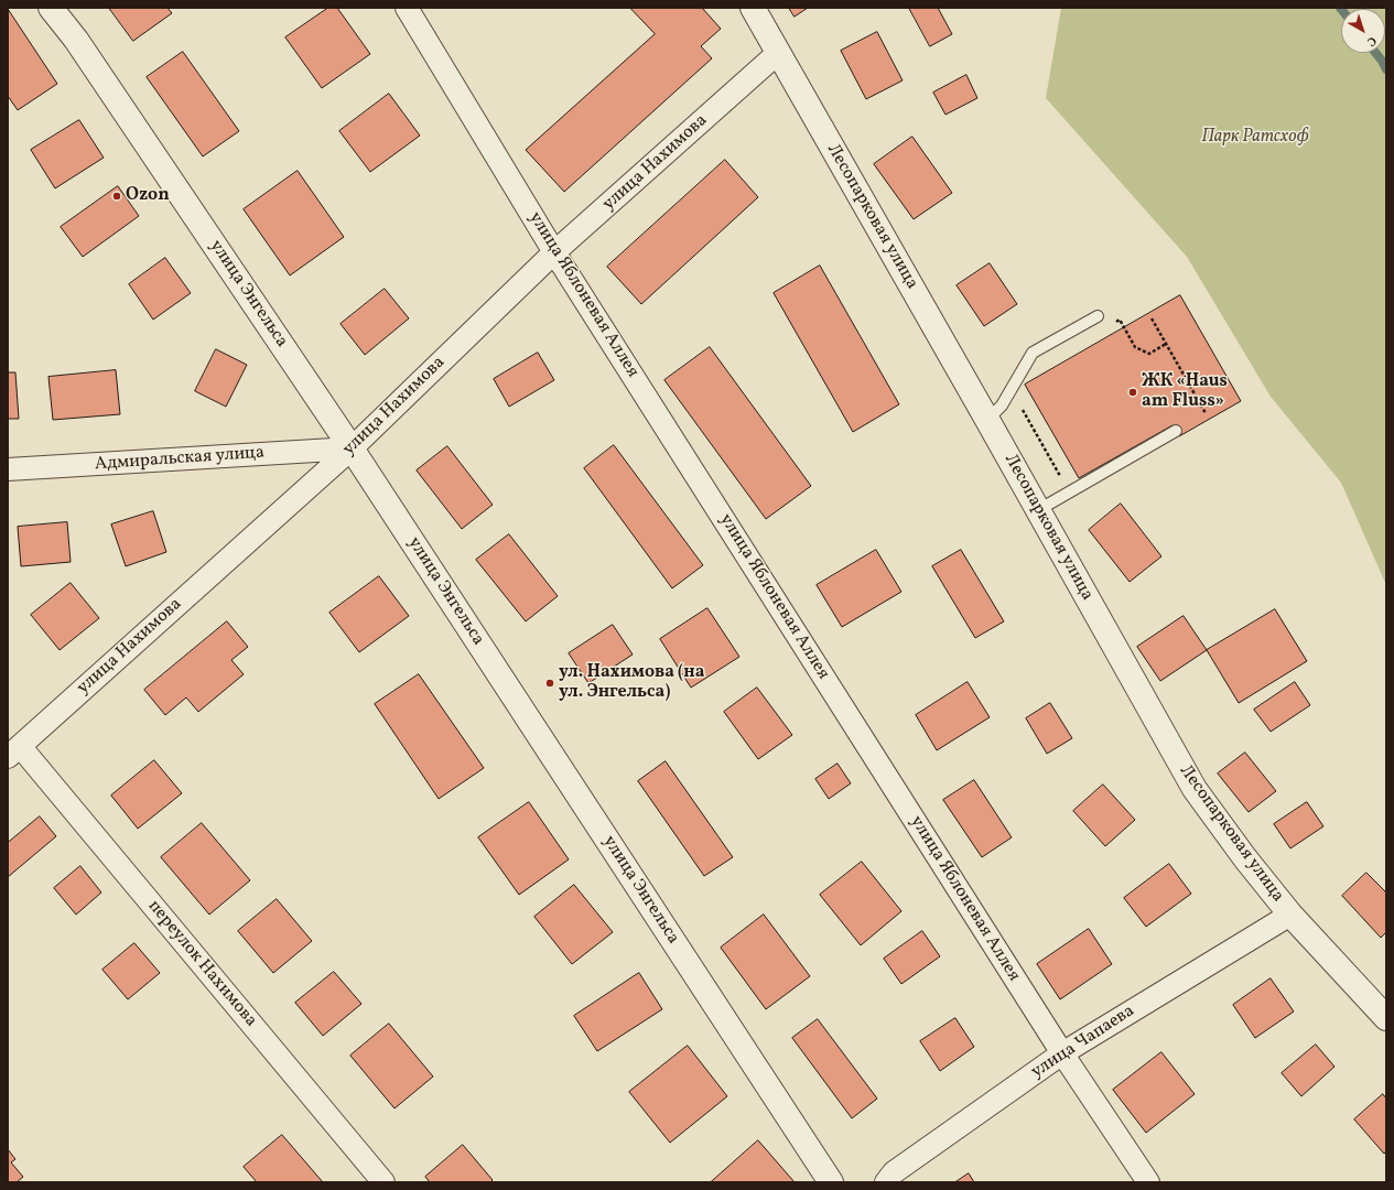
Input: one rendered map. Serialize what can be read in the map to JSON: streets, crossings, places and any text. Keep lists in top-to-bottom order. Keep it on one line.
{"streets":{"street":["улица Нахимова","Лесопарковая улица","улица Энгельса","улица Яблоневая Аллея","Адмиральская улица","переулок Нахимова","улица Чапаева"]},"crossings":[["улица Нахимова","Лесопарковая улица"],["улица Нахимова","улица Энгельса"],["улица Нахимова","улица Яблоневая Аллея"],["улица Нахимова","Адмиральская улица"],["улица Нахимова","переулок Нахимова"],["Лесопарковая улица","улица Чапаева"],["улица Энгельса","Адмиральская улица"],["улица Яблоневая Аллея","улица Чапаева"]],"parks":["Парк Ратсхоф"],"places":["Ozon","ЖК «Haus am Fluss»","ул. Нахимова (на ул. Энгельса)"],"north":"bottom right"}
